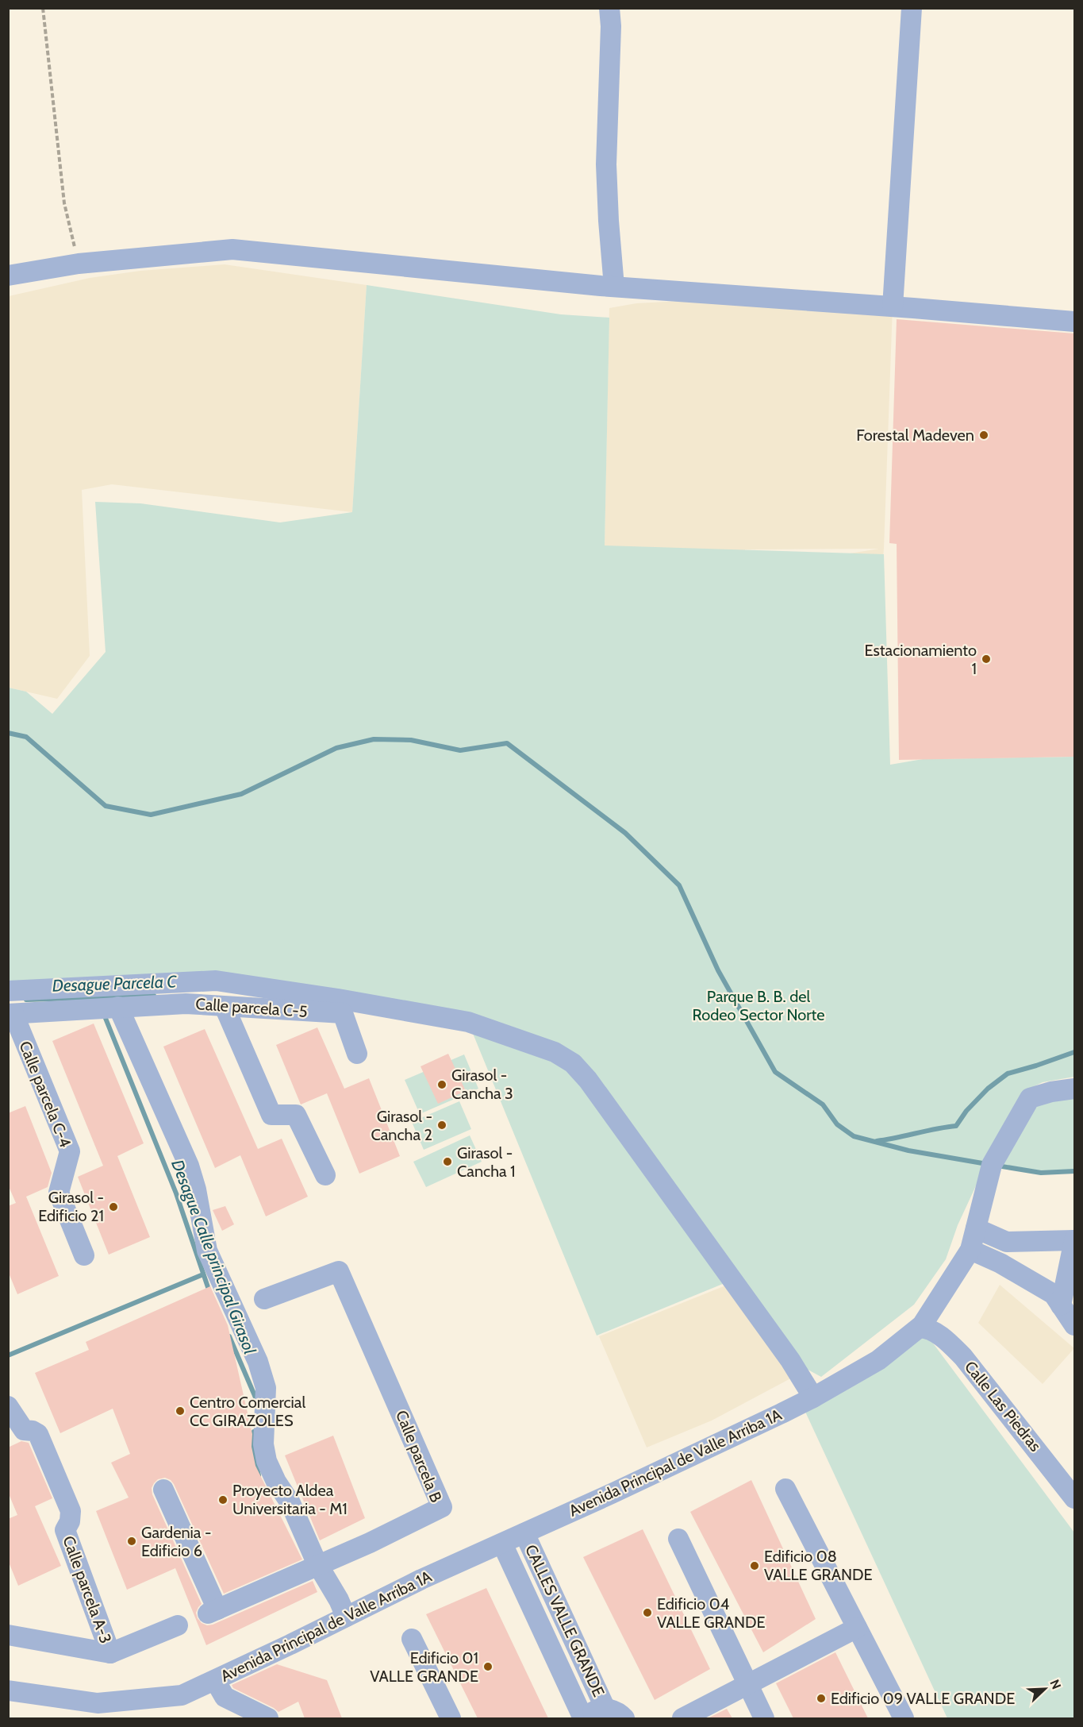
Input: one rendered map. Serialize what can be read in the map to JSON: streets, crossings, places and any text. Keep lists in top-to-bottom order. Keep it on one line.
{"streets":{"street":["Calle parcela C-5","Calle parcela C-4","Calle Las Piedras","Calle parcela B","Avenida Principal de Valle Arriba 1A","Calle parcela A-3","CALLES VALLE GRANDE"]},"crossings":[["Calle parcela C-5","Calle parcela C-4"],["Calle Las Piedras","Avenida Principal de Valle Arriba 1A"],["Avenida Principal de Valle Arriba 1A","CALLES VALLE GRANDE"]],"water":["Desague Parcela C","Desague Calle principal Girasol"],"parks":["Parque B. B. del Rodeo Sector Norte"],"places":["Forestal Madeven","Estacionamiento 1","Girasol - Cancha 3","Girasol - Cancha 2","Girasol - Cancha 1","Girasol - Edificio 21","Centro Comercial CC GIRAZOLES","Proyecto Aldea Universitaria - M1","Gardenia - Edificio 6","Edificio 08 VALLE GRANDE","Edificio 04 VALLE GRANDE","Edificio 01 VALLE GRANDE","Edificio 09 VALLE GRANDE"],"north":"top right"}
